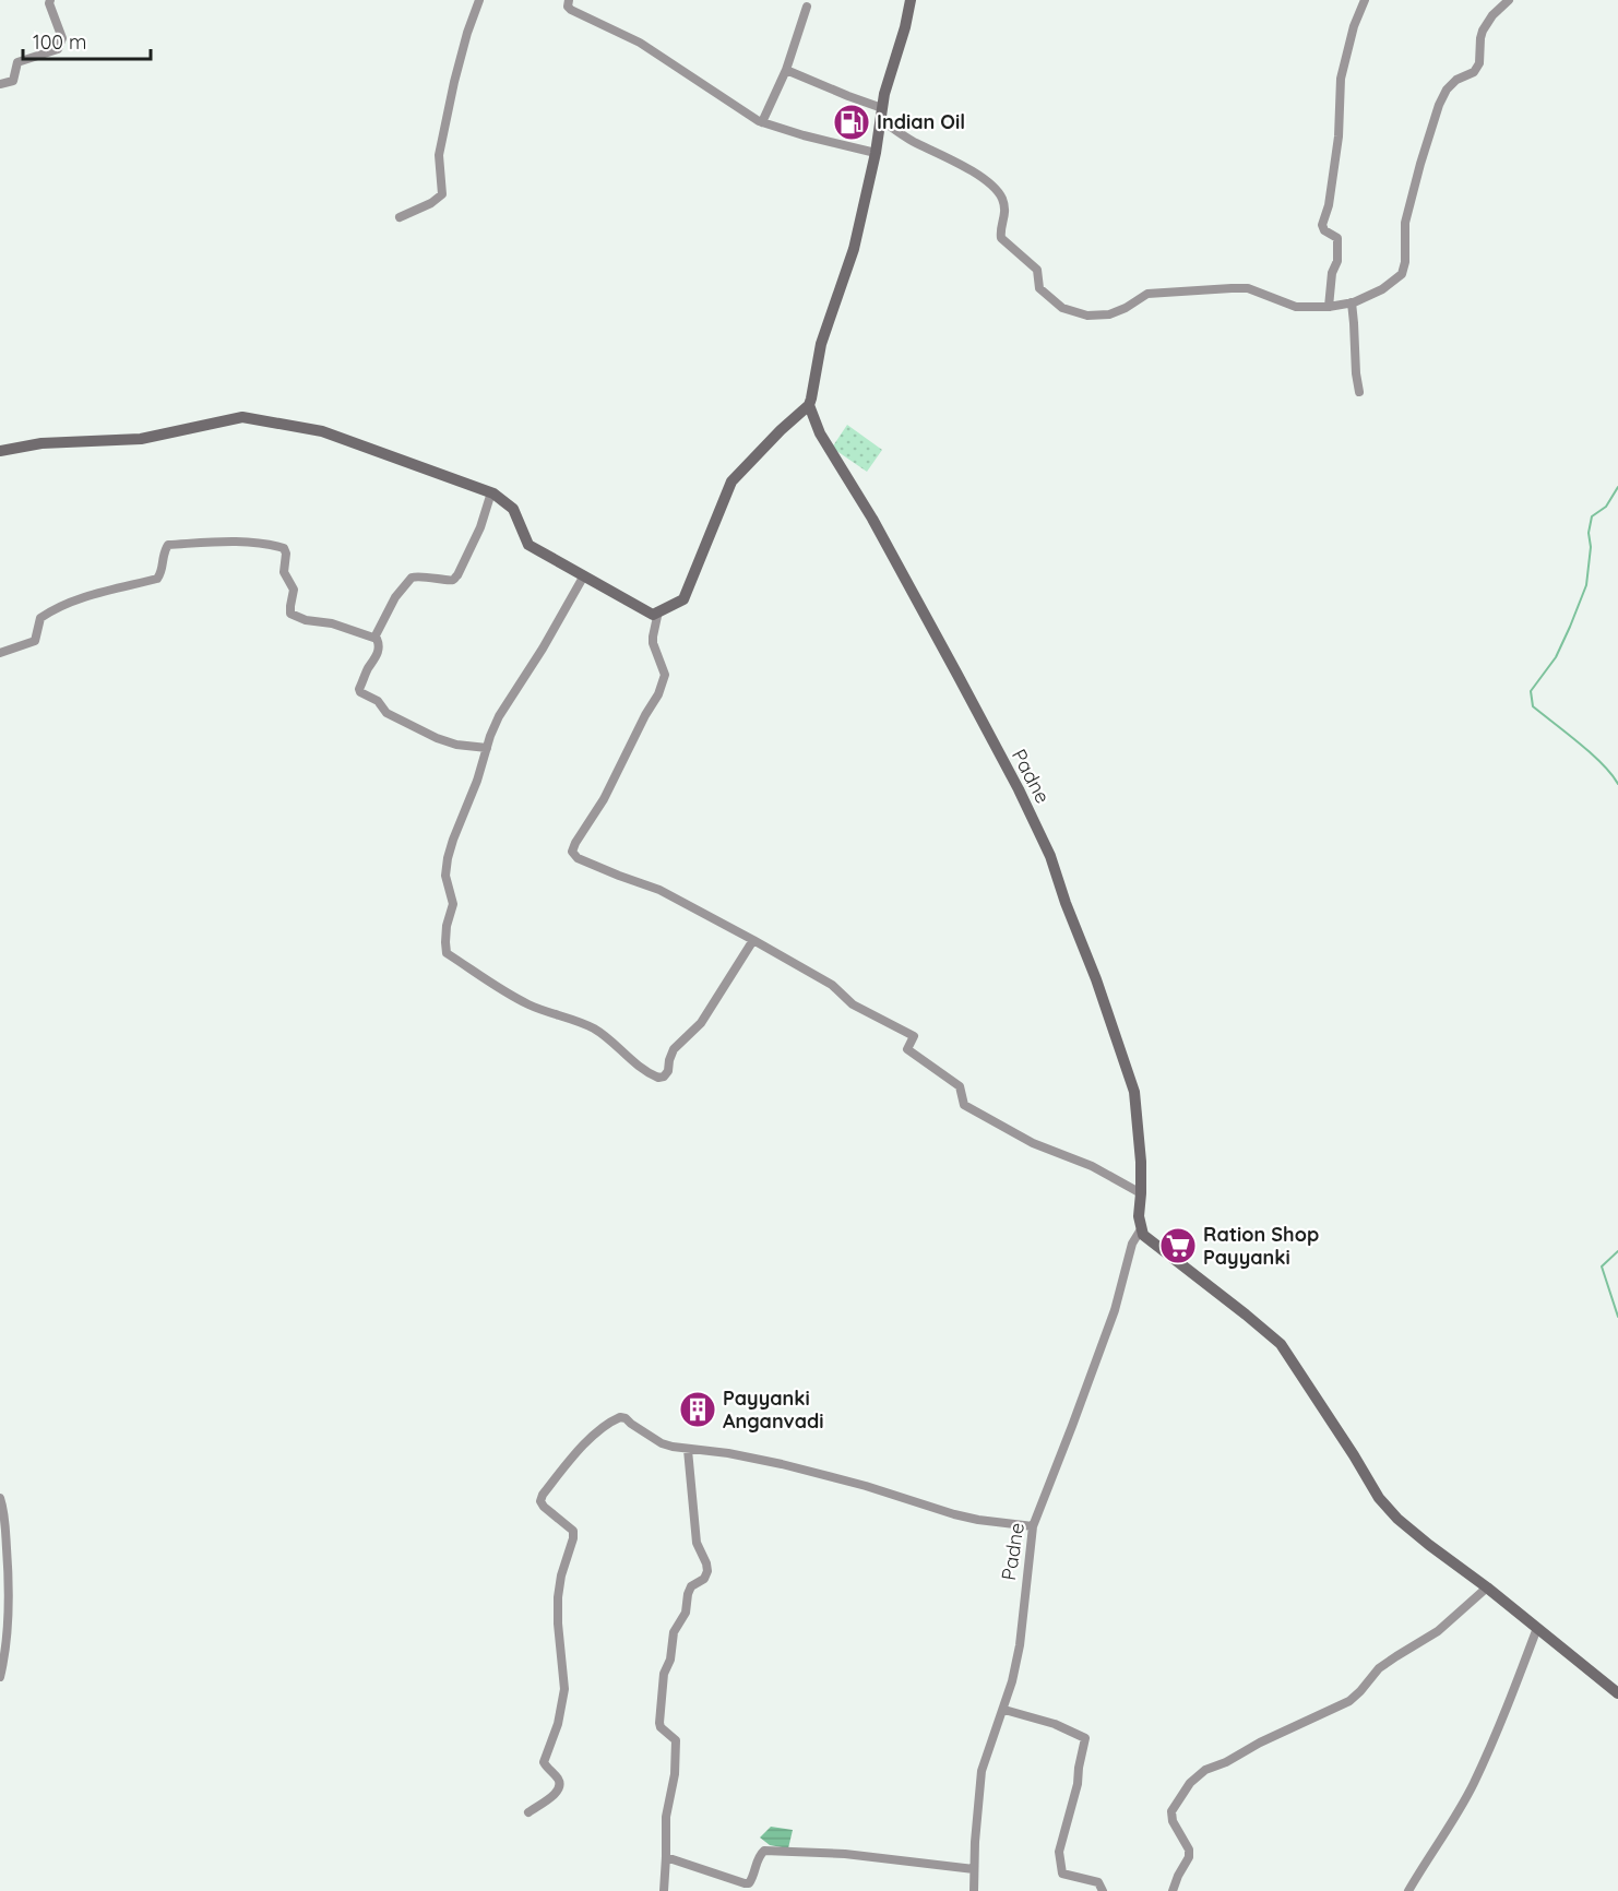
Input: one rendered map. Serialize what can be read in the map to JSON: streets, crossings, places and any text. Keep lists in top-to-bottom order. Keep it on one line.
{"streets":{"main road":["Padne"]},"places":{"fuel station":["Indian Oil"],"supermarket":["Ration Shop Payyanki"],"building":["Payyanki Anganvadi"]},"scale_bar":"100 m"}
